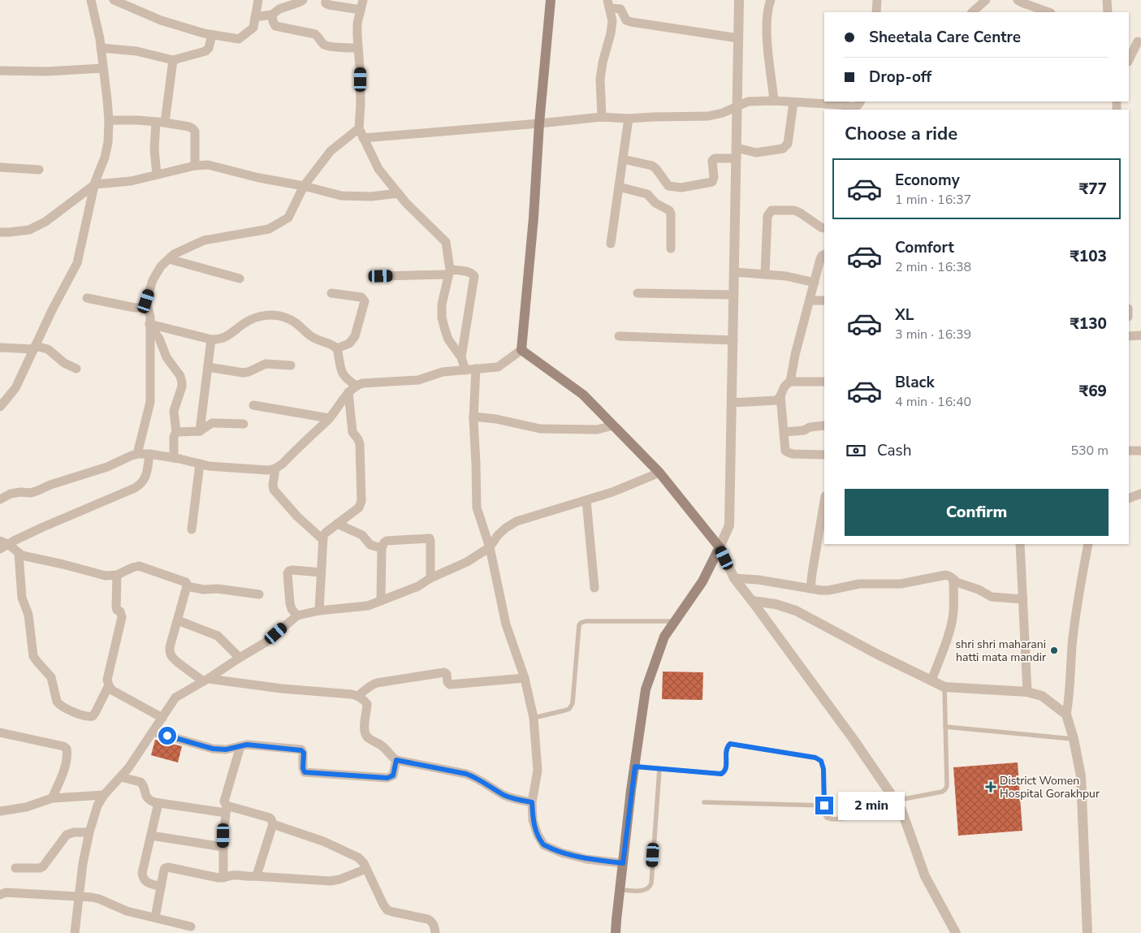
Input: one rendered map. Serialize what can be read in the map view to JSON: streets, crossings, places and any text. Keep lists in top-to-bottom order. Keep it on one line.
{"places":{"other":["shri shri maharani hatti mata mandir"],"health":["District Women Hospital Gorakhpur"]},"page":{"banner":["Sheetala Care Centre","Drop-off"],"heading":"Choose a ride","list":[{"name":"Economy","note":"1 min · 16:37","value":"₹77"},{"name":"Comfort","note":"2 min · 16:38","value":"₹103"},{"name":"XL","note":"3 min · 16:39","value":"₹130"},{"name":"Black","note":"4 min · 16:40","value":"₹69"}],"pay":["Cash","530 m"],"buttons":"Confirm","bubble":"2 min"}}
